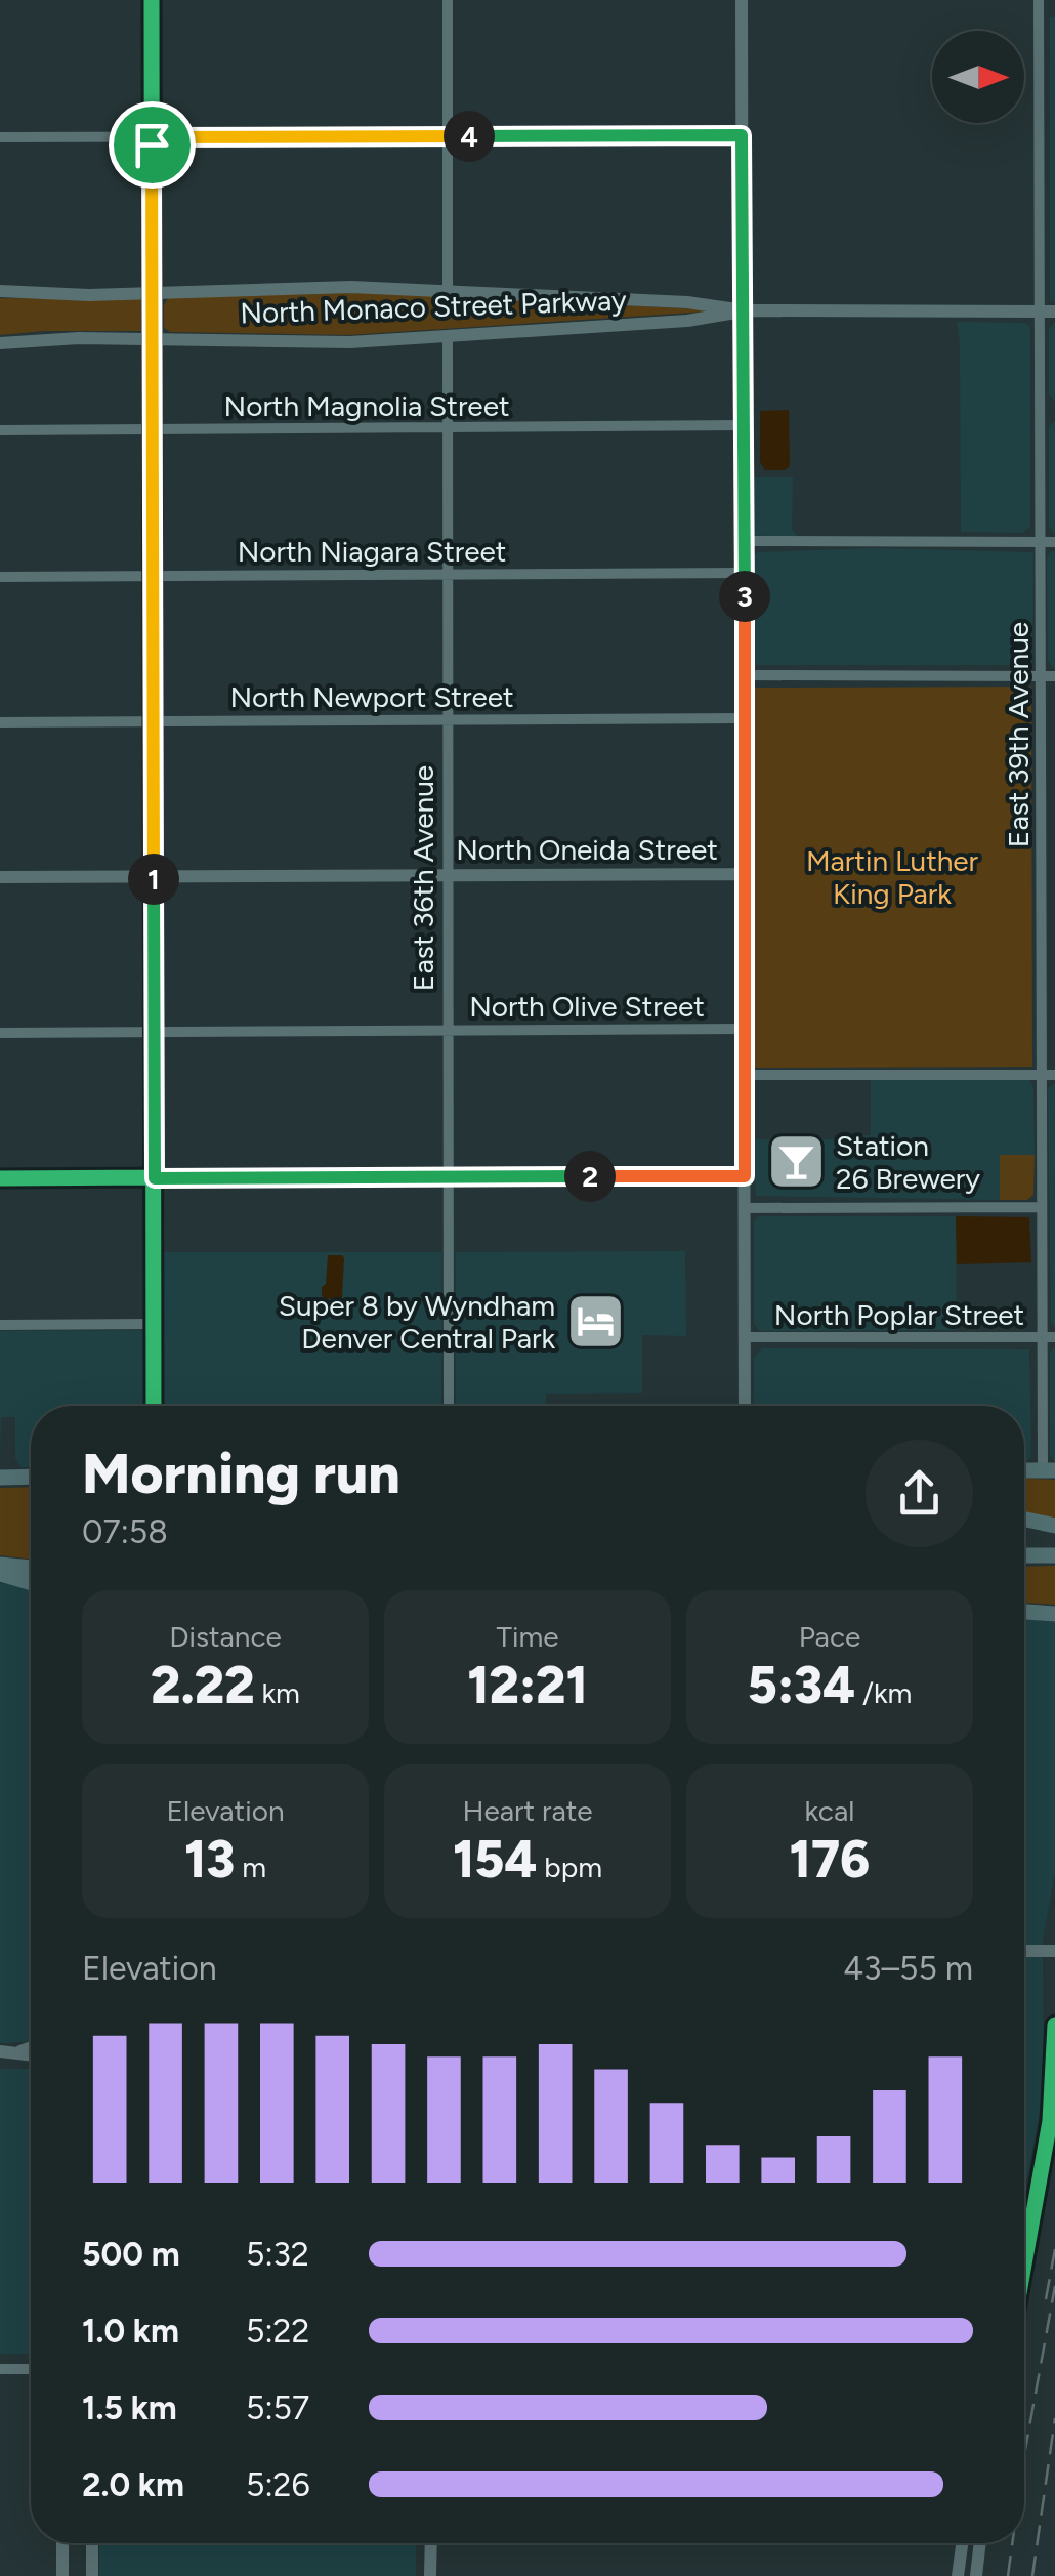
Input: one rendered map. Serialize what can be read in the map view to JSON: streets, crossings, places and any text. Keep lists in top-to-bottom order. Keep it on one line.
{"streets":{"street":["North Monaco Street Parkway","North Magnolia Street","North Niagara Street","North Newport Street","East 39th Avenue","North Oneida Street","East 36th Avenue","North Olive Street","North Poplar Street"]},"crossings":[["North Monaco Street Parkway","East 39th Avenue"],["North Monaco Street Parkway","East 36th Avenue"],["North Magnolia Street","East 36th Avenue"],["North Niagara Street","East 36th Avenue"],["North Newport Street","East 36th Avenue"],["East 39th Avenue","North Poplar Street"],["North Oneida Street","East 36th Avenue"],["East 36th Avenue","North Olive Street"]],"parks":["Martin Luther King Park"],"places":{"bar":["Station 26 Brewery"],"hotel":["Super 8 by Wyndham Denver Central Park"]},"north":"right","page":{"pins":["4","3","1","2"],"heading":["Morning run","07:58"],"stats":[["Distance","2.22 km"],["Time","12:21"],["Pace","5:34 /km"],["Elevation","13 m"],["Heart rate","154 bpm"],["kcal","176"]],"chart":["Elevation","43–55 m"],"list":[{"name":"500 m","note":"5:32"},{"name":"1.0 km","note":"5:22"},{"name":"1.5 km","note":"5:57"},{"name":"2.0 km","note":"5:26"}]}}
